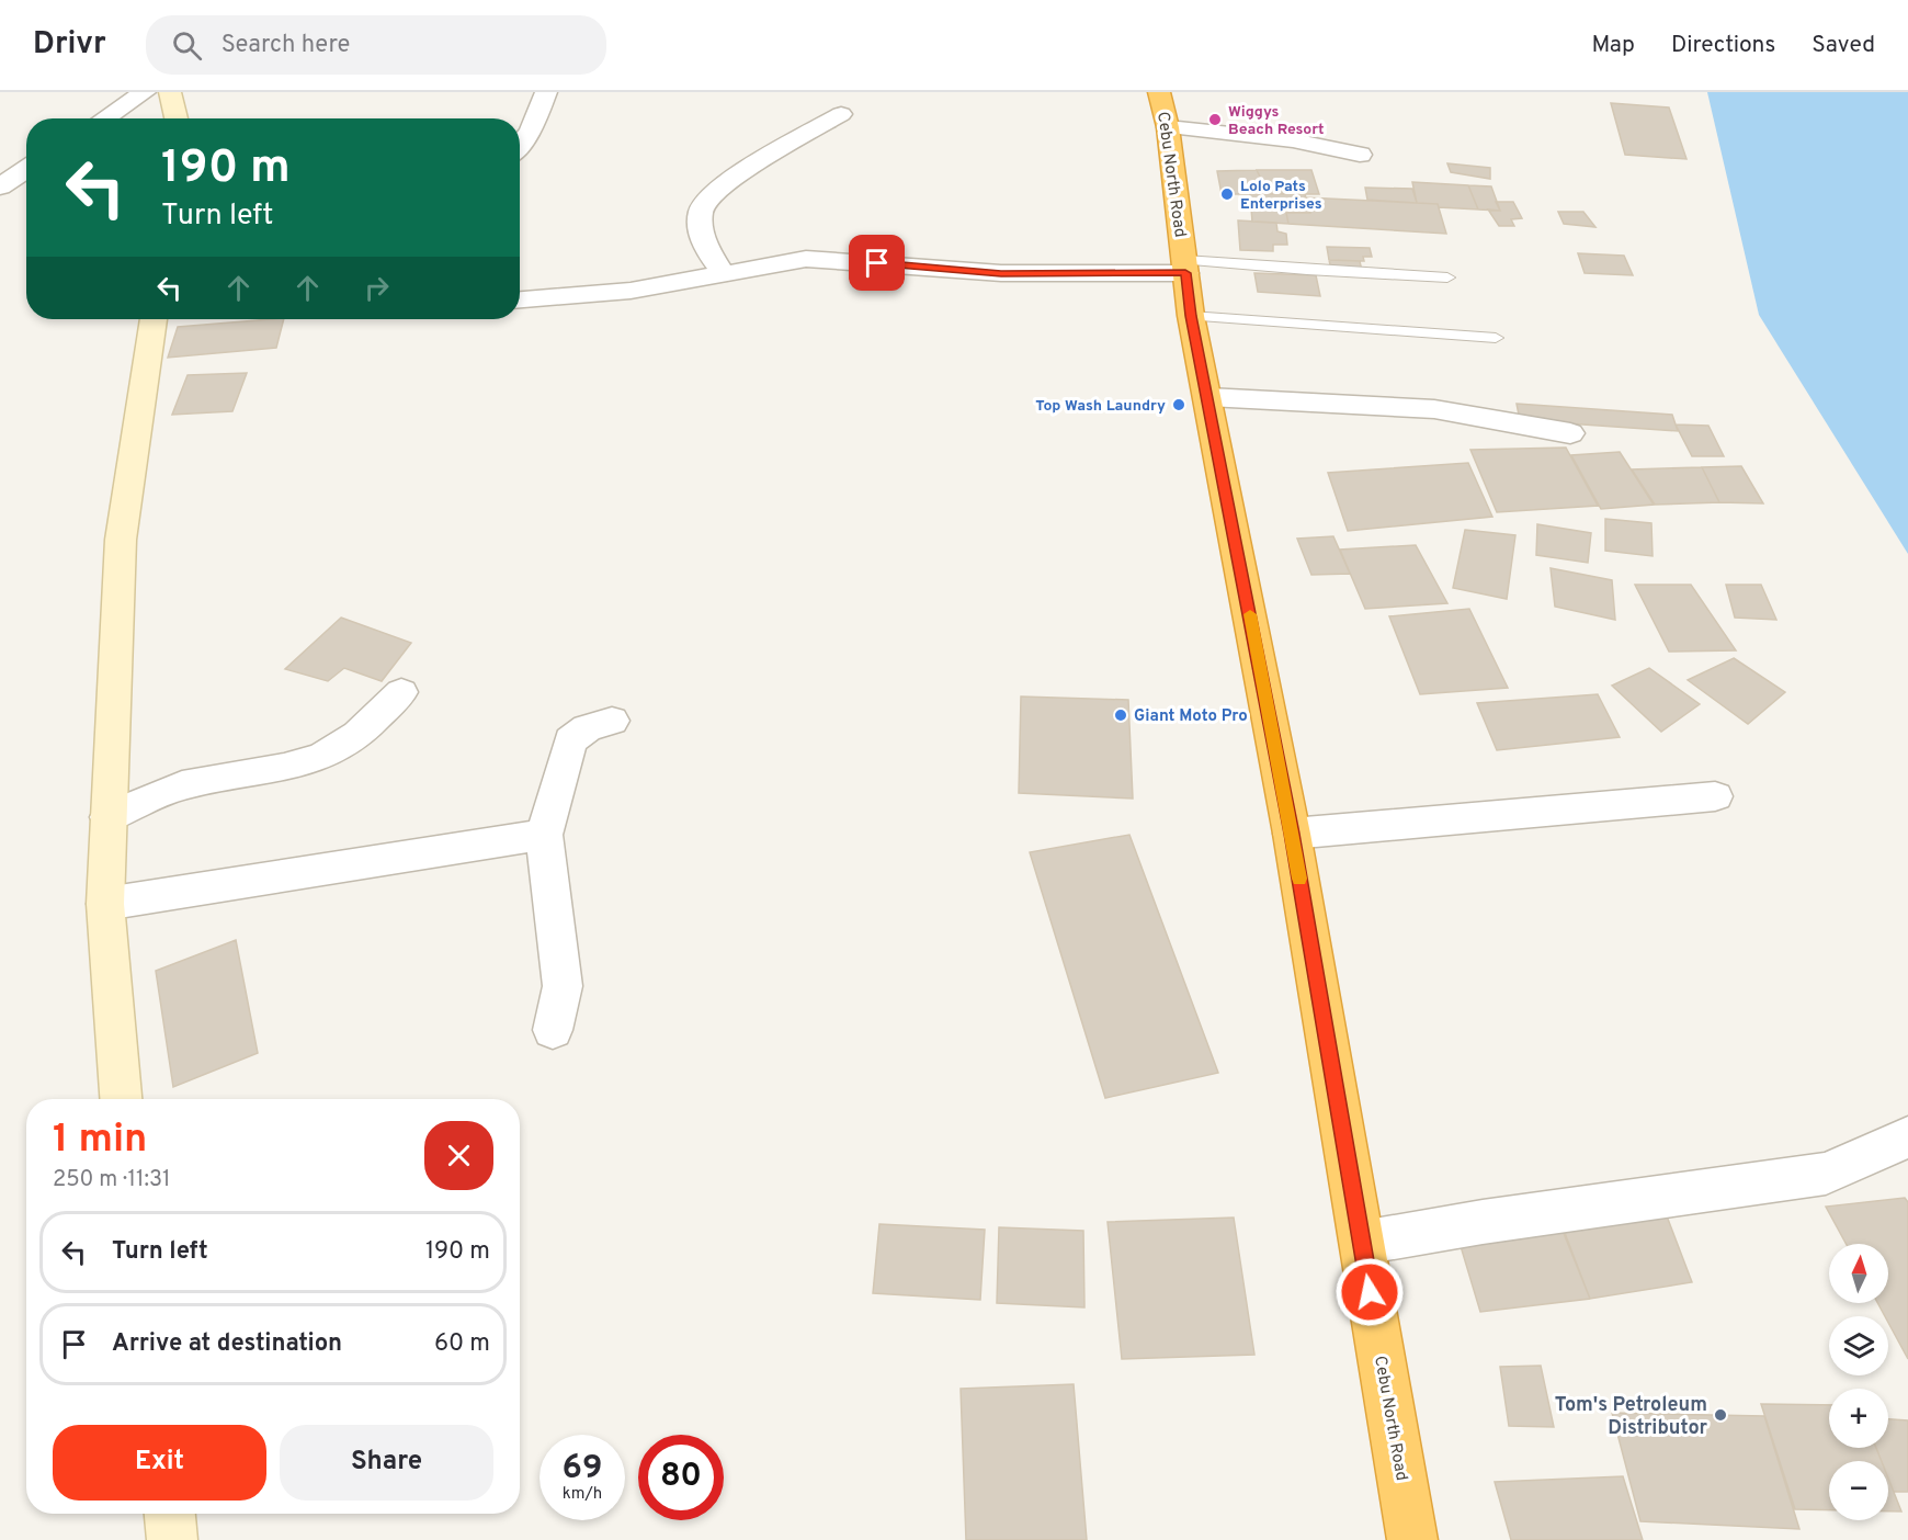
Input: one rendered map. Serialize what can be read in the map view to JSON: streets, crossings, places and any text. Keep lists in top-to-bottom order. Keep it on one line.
{"streets":{"highway":["Cebu North Road"]},"places":["Wiggys Beach Resort","Lolo Pats Enterprises","Top Wash Laundry","Giant Moto Pro","Tom's Petroleum Distributor"],"north":"top","page":{"header":"Drivr","search":"Search here","nav":["Map","Directions","Saved"],"turn":["190 m","Turn left"],"heading":["1 min","250 m · 11:31"],"list":[{"name":"Turn left","value":"190 m"},{"name":"Arrive at destination","value":"60 m"}],"map_buttons":["+","−"],"buttons":["Exit","Share"],"speed":"69 km/h","limit":"80"}}
